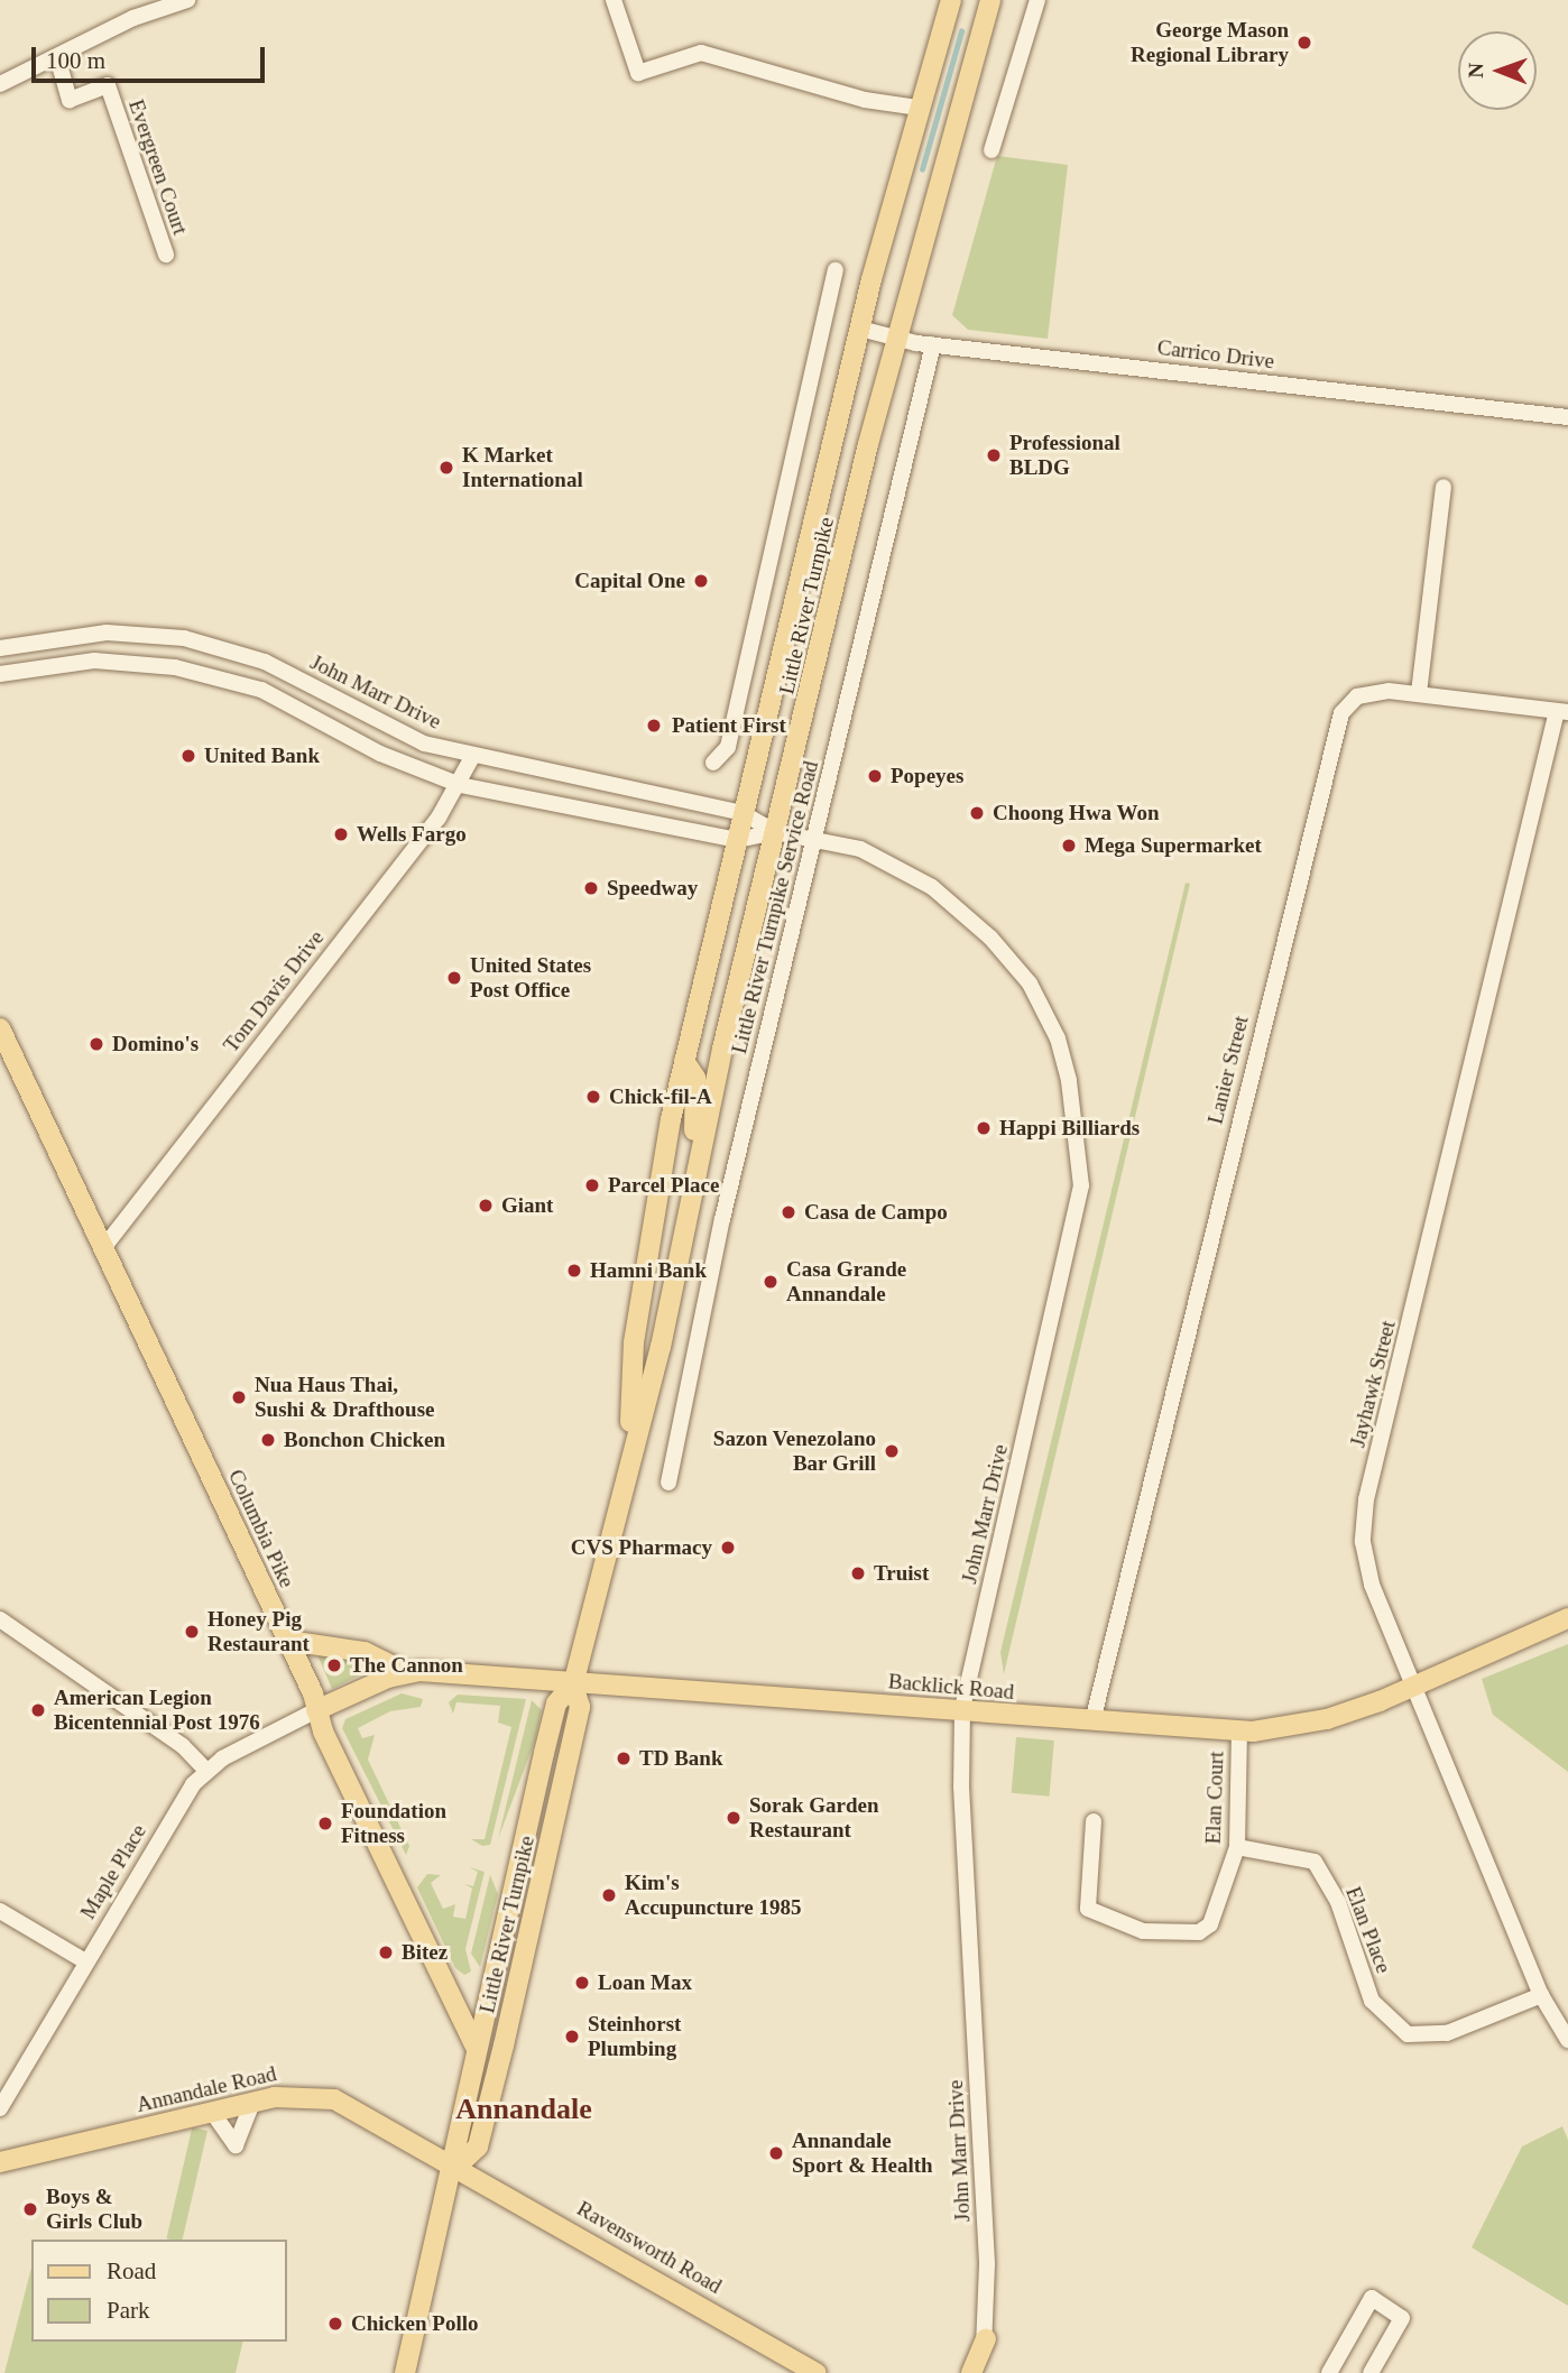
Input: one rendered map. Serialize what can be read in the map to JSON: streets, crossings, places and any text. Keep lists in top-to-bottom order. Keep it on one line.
{"streets":{"main road":["Little River Turnpike","Columbia Pike","Backlick Road","Annandale Road","Ravensworth Road"],"street":["Evergreen Court","Carrico Drive","John Marr Drive","Little River Turnpike Service Road","Tom Davis Drive","Lanier Street","Jayhawk Street","Elan Court","Maple Place","Elan Place"]},"crossings":[["Carrico Drive","Little River Turnpike"],["Carrico Drive","Little River Turnpike Service Road"],["Little River Turnpike","John Marr Drive"],["Little River Turnpike","Columbia Pike"],["Little River Turnpike","Backlick Road"],["Little River Turnpike","Annandale Road"],["Little River Turnpike","Ravensworth Road"],["John Marr Drive","Little River Turnpike Service Road"],["John Marr Drive","Tom Davis Drive"],["John Marr Drive","Backlick Road"],["Tom Davis Drive","Columbia Pike"],["Lanier Street","Backlick Road"],["Jayhawk Street","Backlick Road"],["Jayhawk Street","Elan Place"],["Columbia Pike","Backlick Road"],["Columbia Pike","Maple Place"],["Backlick Road","Elan Court"],["Backlick Road","Maple Place"],["Elan Court","Elan Place"],["Annandale Road","Ravensworth Road"]],"districts":["Annandale"],"places":["George Mason Regional Library","Professional BLDG","K Market International","Capital One","Patient First","United Bank","Popeyes","Choong Hwa Won","Wells Fargo","Mega Supermarket","Speedway","United States Post Office","Domino's","Chick-fil-A","Happi Billiards","Parcel Place","Giant","Casa de Campo","Hamni Bank","Casa Grande Annandale","Nua Haus Thai, Sushi & Drafthouse","Bonchon Chicken","Sazon Venezolano Bar Grill","CVS Pharmacy","Truist","Honey Pig Restaurant","The Cannon","American Legion Bicentennial Post 1976","TD Bank","Sorak Garden Restaurant","Foundation Fitness","Kim's Accupuncture 1985","Bitez","Loan Max","Steinhorst Plumbing","Annandale Sport & Health","Boys & Girls Club","Chicken Pollo"],"legend":["Road","Park"],"scale_bar":"100 m","north":"left"}
